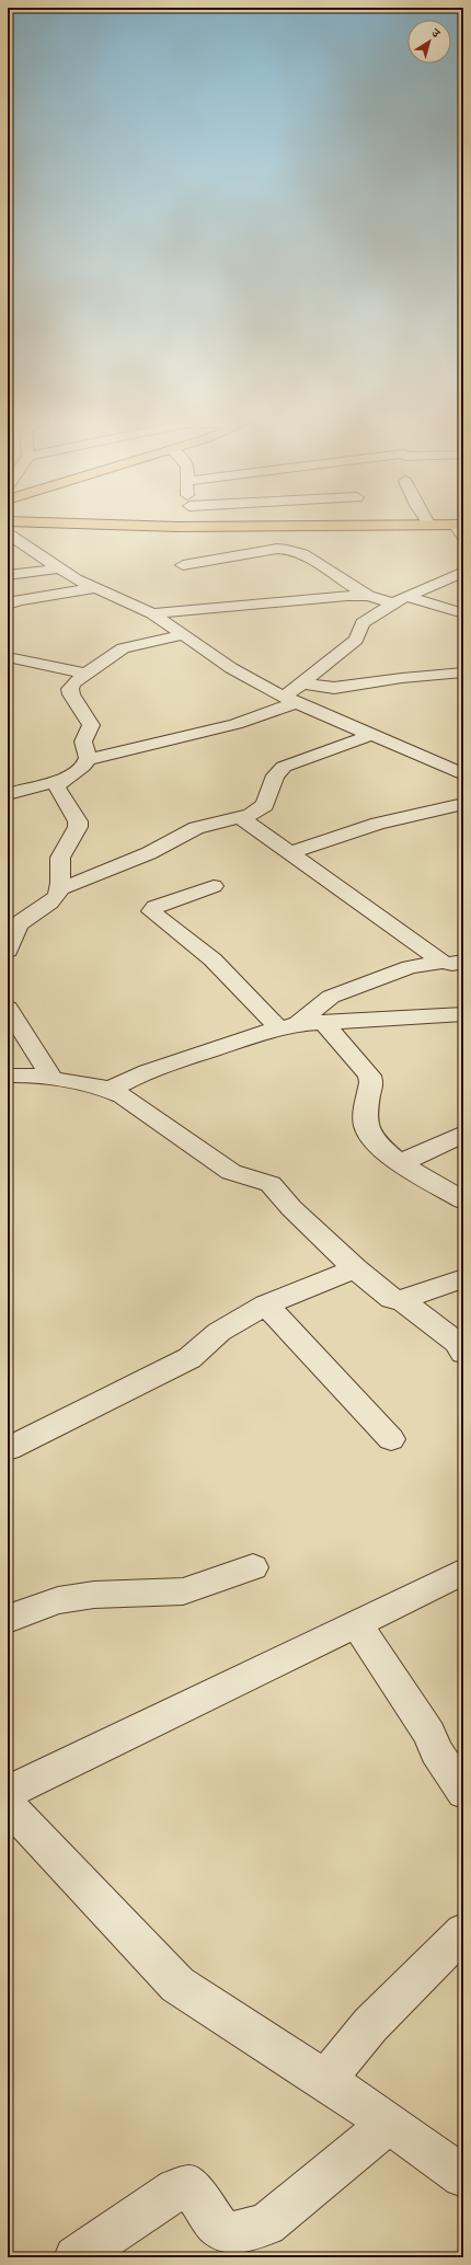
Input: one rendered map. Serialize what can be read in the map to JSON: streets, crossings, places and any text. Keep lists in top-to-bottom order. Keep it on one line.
{"north":"top right"}
